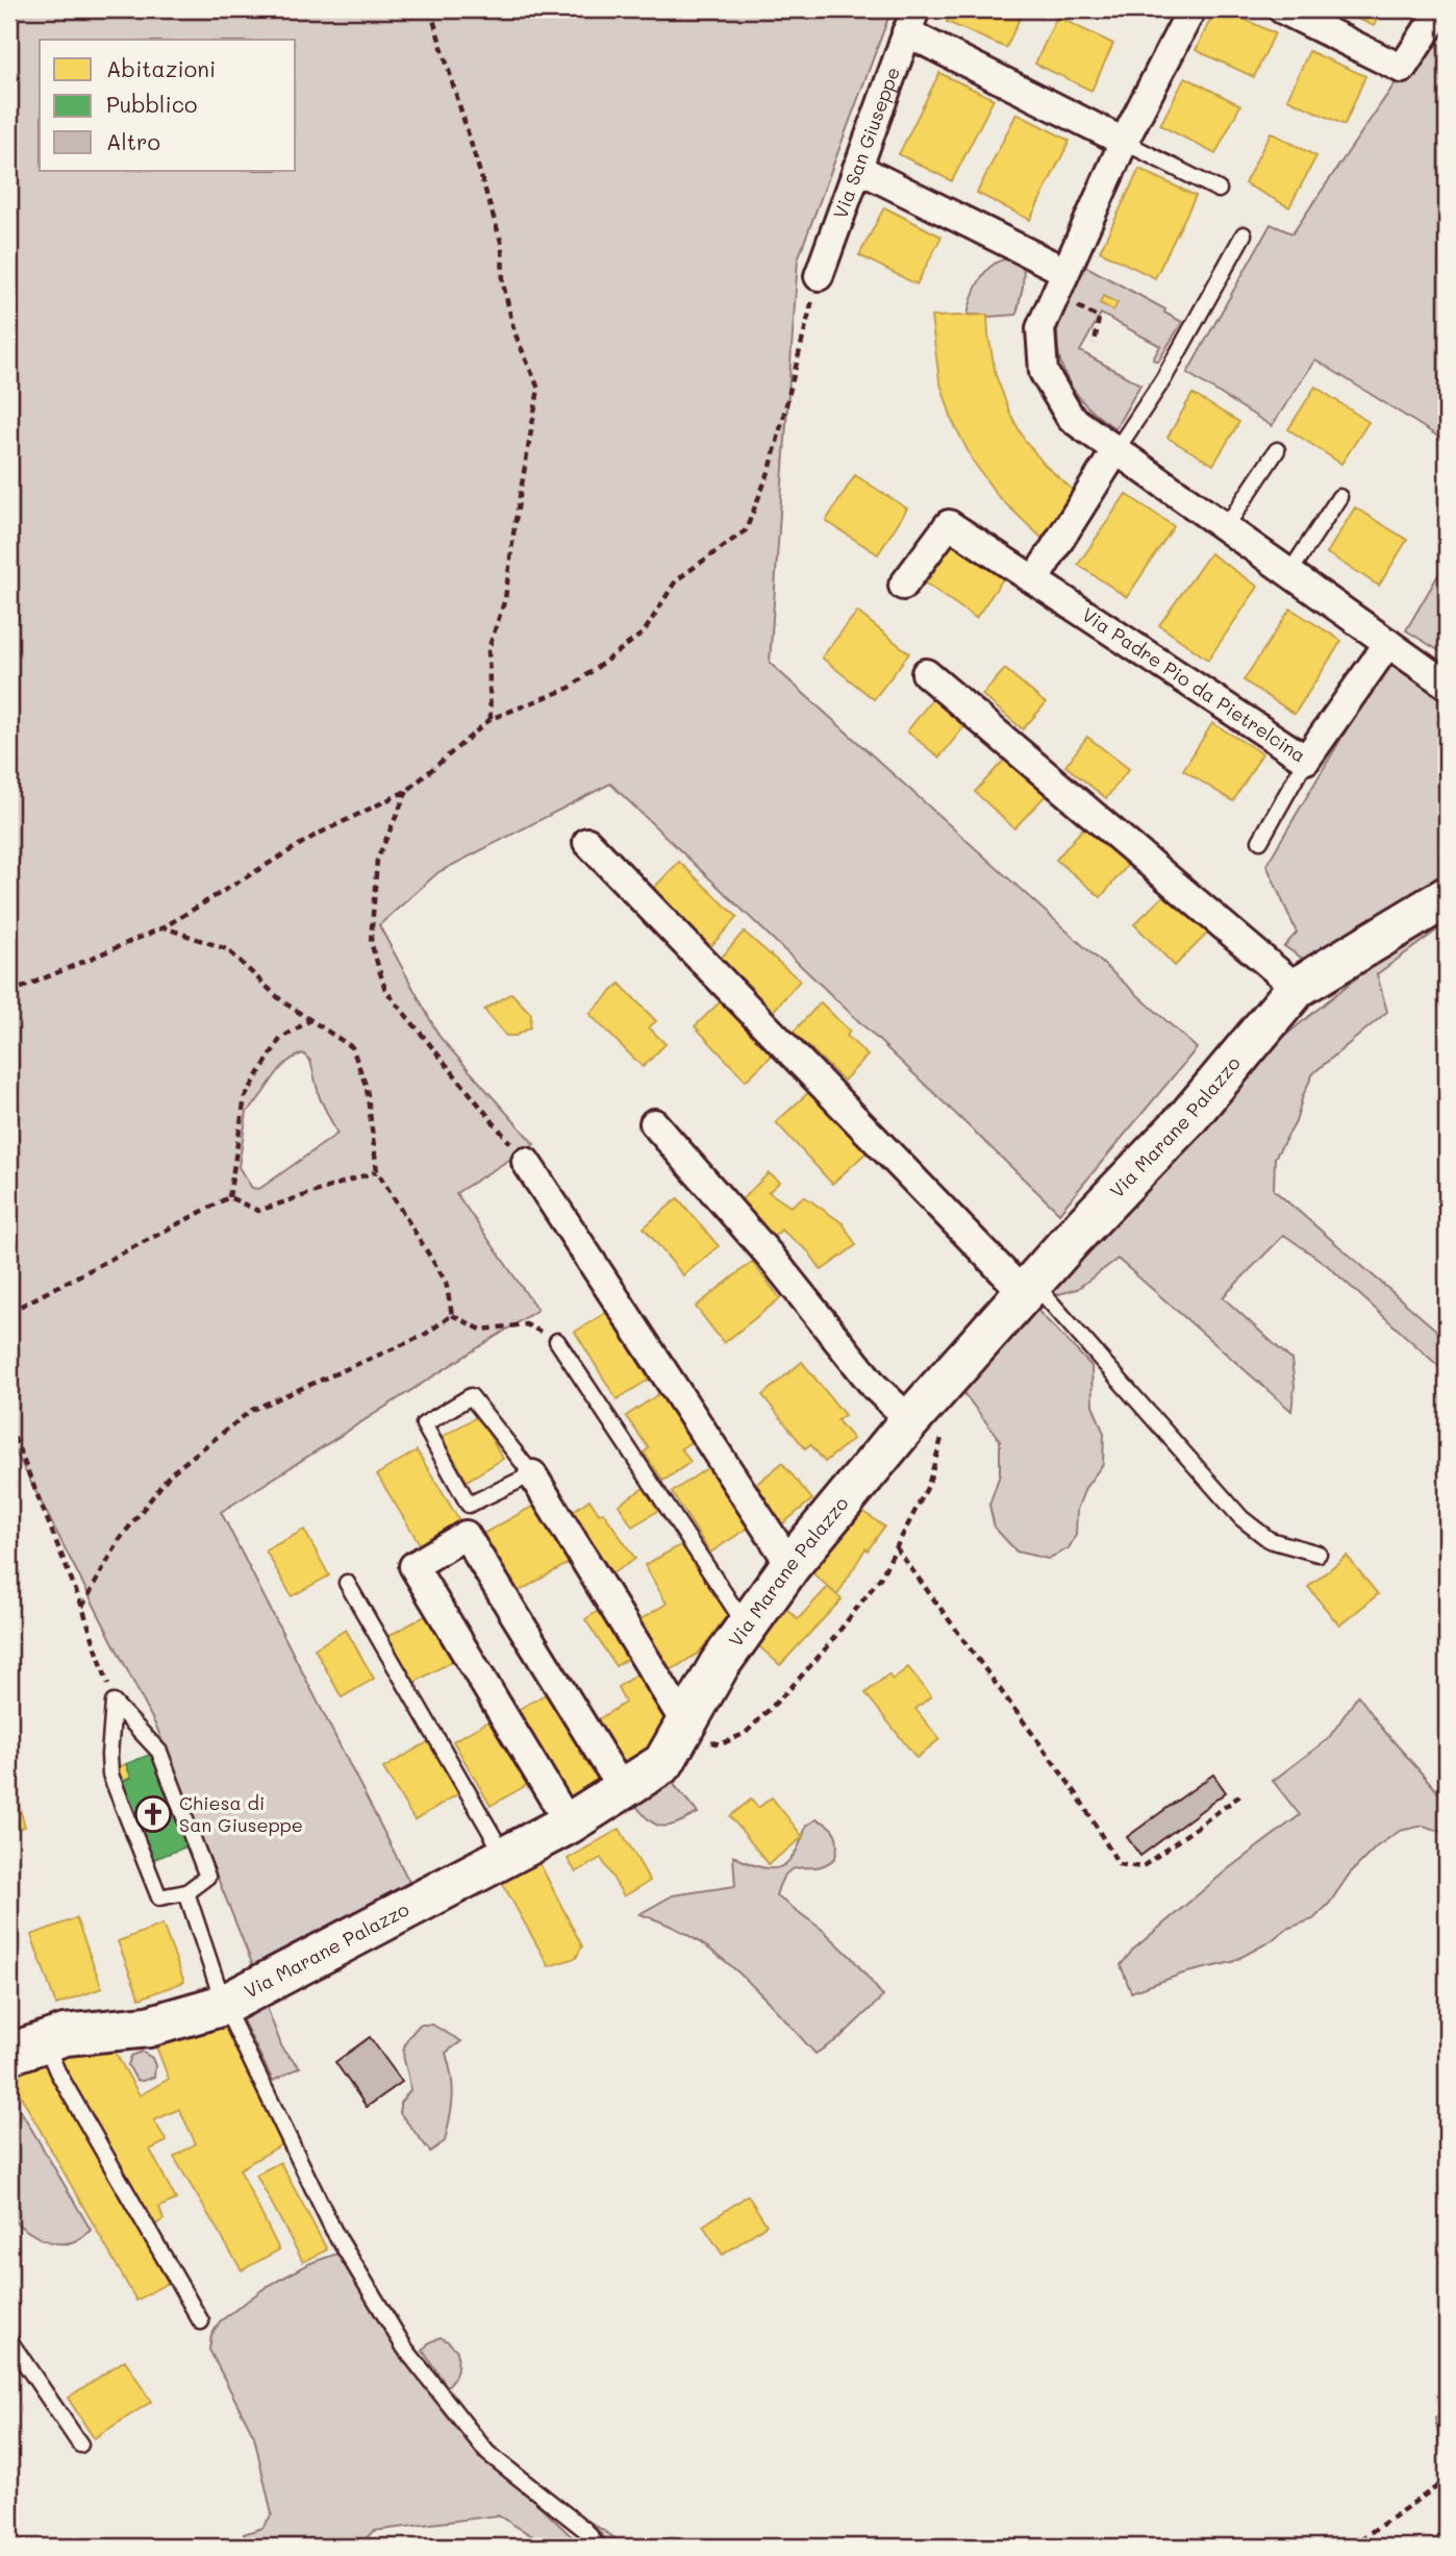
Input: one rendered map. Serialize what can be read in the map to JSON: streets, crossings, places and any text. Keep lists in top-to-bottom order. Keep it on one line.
{"streets":{"main road":["Via Marane Palazzo"],"street":["Via San Giuseppe","Via Padre Pio da Pietrelcina"]},"places":{"church":["Chiesa di San Giuseppe"]},"legend":["Abitazioni","Pubblico","Altro"]}
